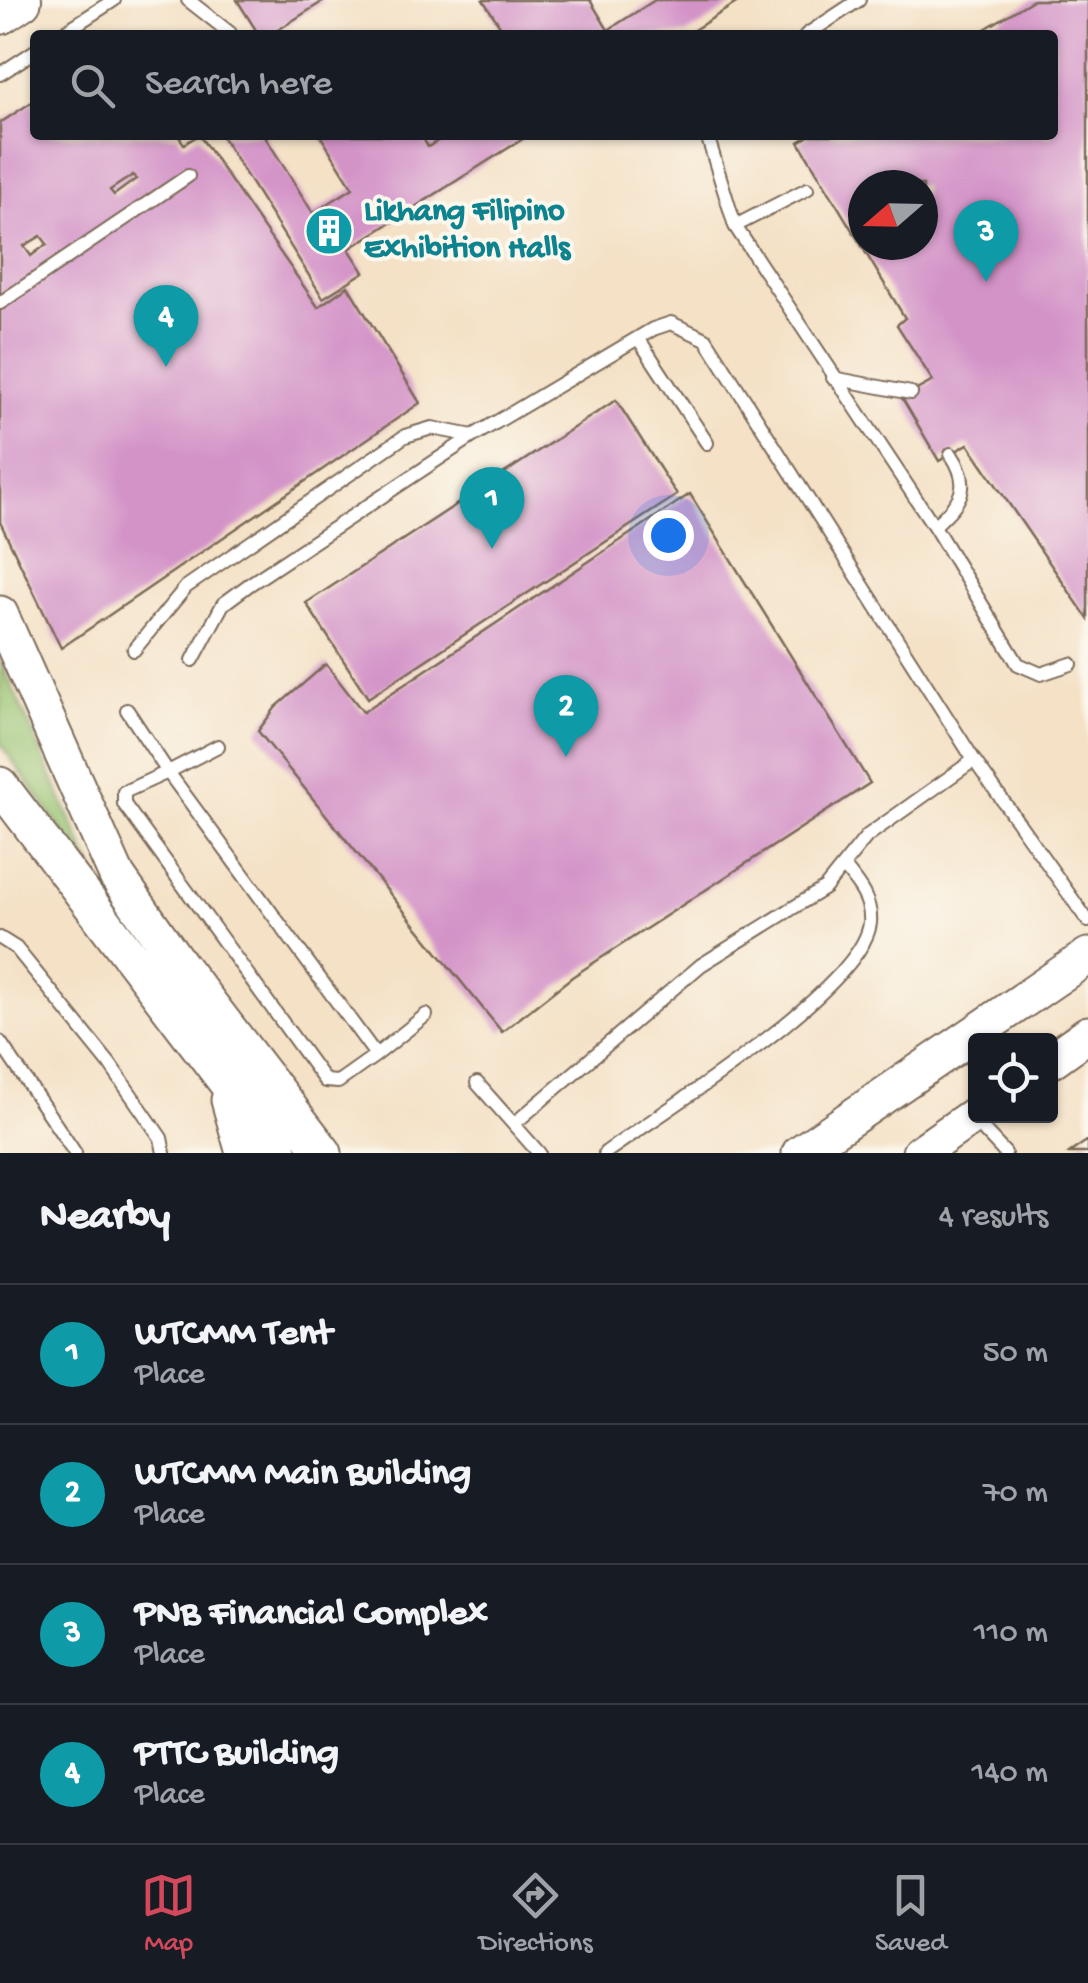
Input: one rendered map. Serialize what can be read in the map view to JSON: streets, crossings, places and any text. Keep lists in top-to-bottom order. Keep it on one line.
{"places":{"building":["Likhang Filipino Exhibition Halls"]},"north":"left","page":{"search":"Search here","pins":["3","4","1","2"],"heading":["Nearby","4 results"],"list":[{"mark":"1","name":"WTCMM Tent","note":"Place","value":"50 m"},{"mark":"2","name":"WTCMM Main Building","note":"Place","value":"70 m"},{"mark":"3","name":"PNB Financial Complex","note":"Place","value":"110 m"},{"mark":"4","name":"PTTC Building","note":"Place","value":"140 m"}],"nav":["Map","Directions","Saved"]}}
